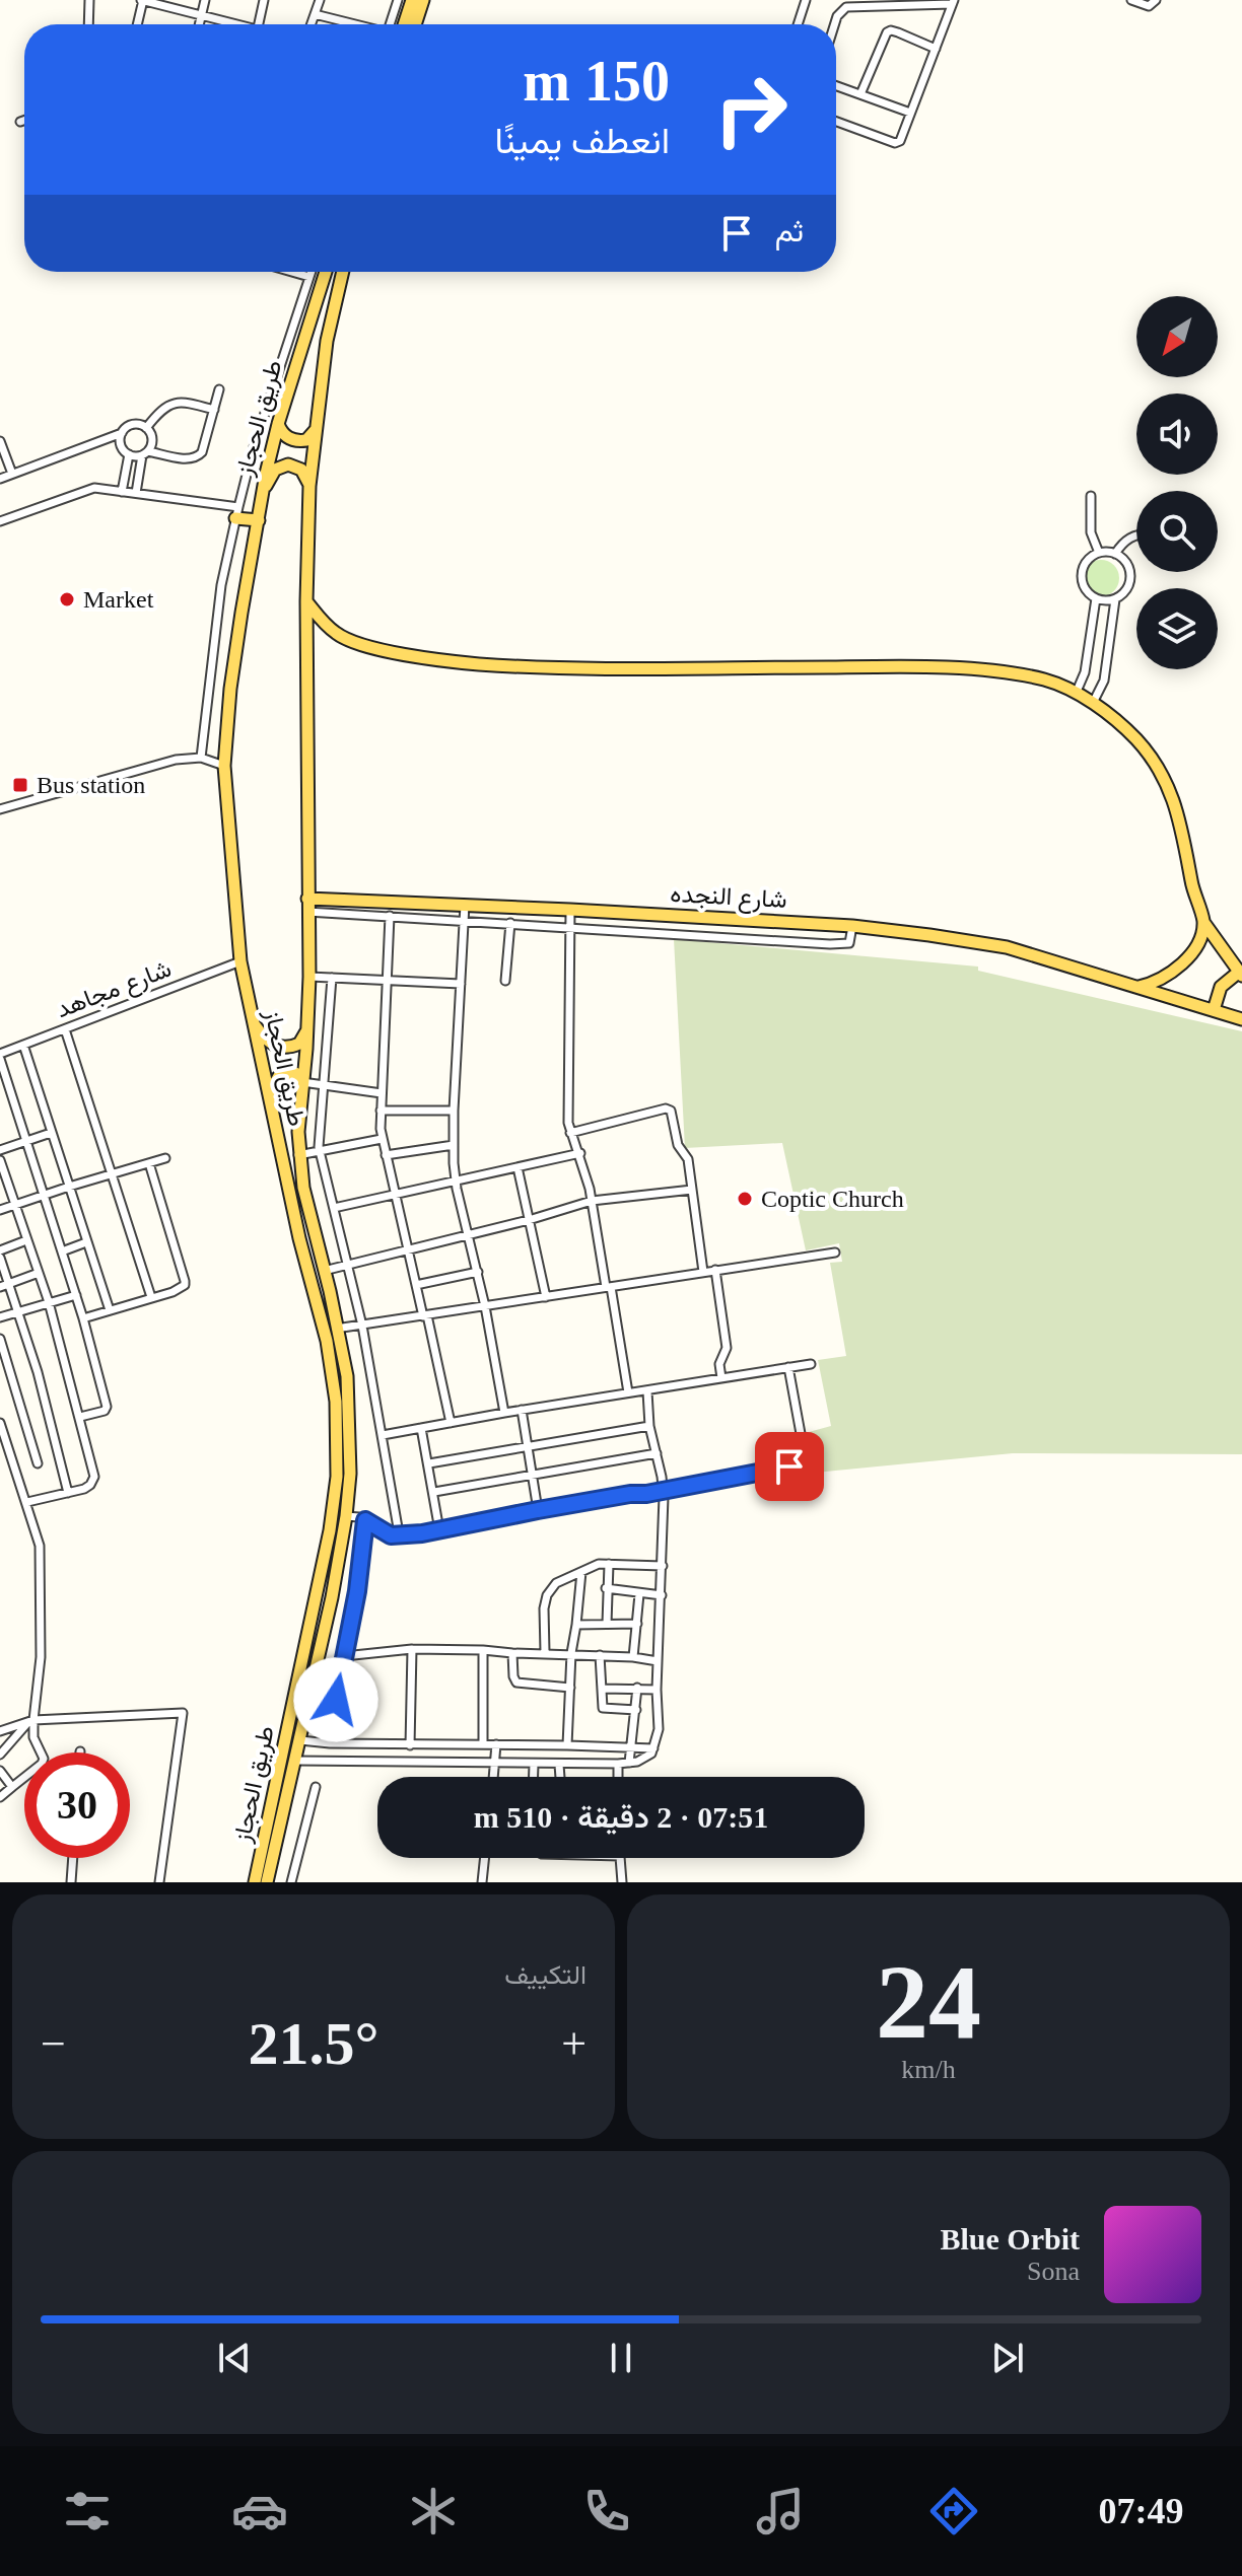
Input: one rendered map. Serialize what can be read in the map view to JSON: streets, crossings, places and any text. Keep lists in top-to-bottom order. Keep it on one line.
{"streets":{"main road":["طريق الحجاز","شارع النجده"],"street":["شارع مجاهد"]},"crossings":[["طريق الحجاز","شارع النجده"],["طريق الحجاز","شارع مجاهد"]],"places":{"other":["Market","Coptic Church"],"transit":["Bus station"]},"north":"bottom left","page":{"turn":["150 m","انعطف يمينًا"],"then":"ثم","limit":"30","trip":"07:51 · 2 دقيقة · 510 m","tile":[["24","km/h"],"التكييف"],"heat":["−","21.5°","+"],"song":["Blue Orbit","Sona"],"tabs":"07:49"}}
